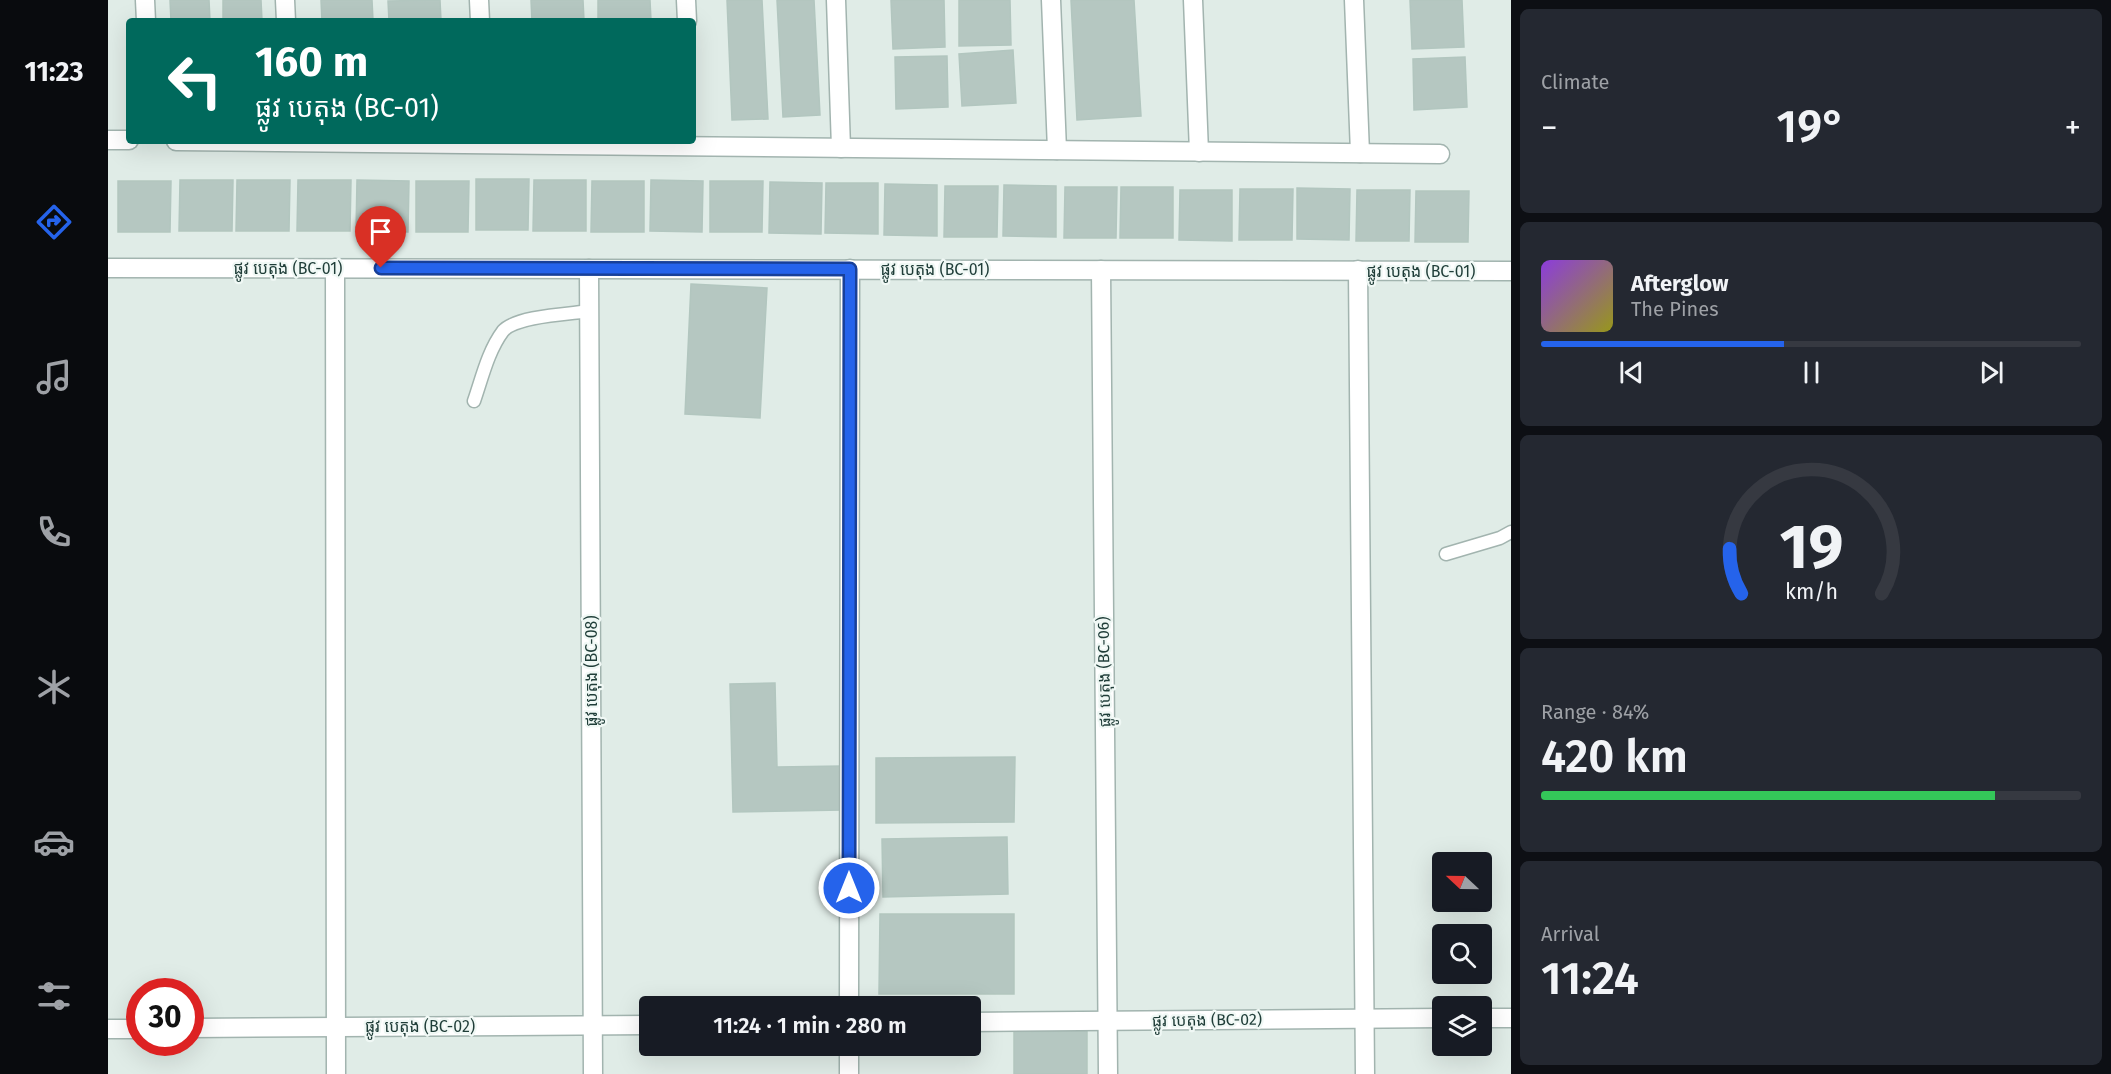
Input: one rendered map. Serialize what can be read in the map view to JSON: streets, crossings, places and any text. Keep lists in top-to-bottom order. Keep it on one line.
{"streets":{"street":["ផ្លូវ បេតុង (BC-01)","ផ្លូវ បេតុង (BC-08)","ផ្លូវ បេតុង (BC-06)","ផ្លូវ បេតុង (BC-02)"]},"crossings":[["ផ្លូវ បេតុង (BC-01)","ផ្លូវ បេតុង (BC-08)"],["ផ្លូវ បេតុង (BC-01)","ផ្លូវ បេតុង (BC-06)"],["ផ្លូវ បេតុង (BC-08)","ផ្លូវ បេតុង (BC-02)"],["ផ្លូវ បេតុង (BC-06)","ផ្លូវ បេតុង (BC-02)"]],"north":"left","page":{"tabs":"11:23","tile":["Climate",["Range · 84%","420 km"],["Arrival","11:24"]],"turn":["160 m","ផ្លូវ បេតុង (BC-01)"],"heat":["−","19°","+"],"song":["Afterglow","The Pines"],"limit":"30","trip":"11:24 · 1 min · 280 m","gauge":["19","km/h"]}}
